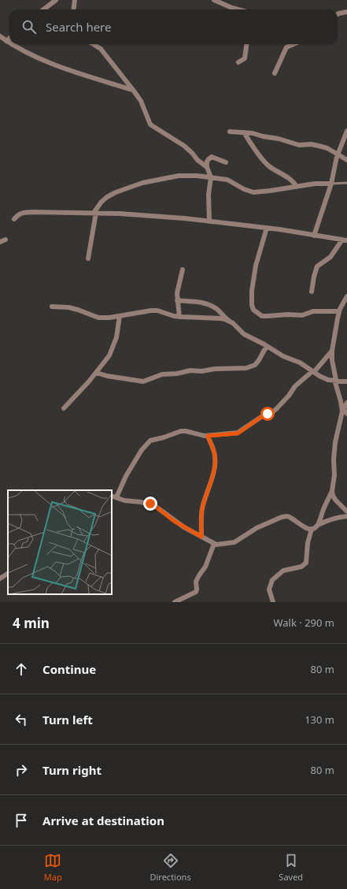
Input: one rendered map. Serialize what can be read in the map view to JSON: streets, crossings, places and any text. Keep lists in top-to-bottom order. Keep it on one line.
{"page":{"search":"Search here","heading":["4 min","Walk · 290 m"],"list":[["Continue","80 m"],["Turn left","130 m"],["Turn right","80 m"],"Arrive at destination"],"nav":["Map","Directions","Saved"]}}
